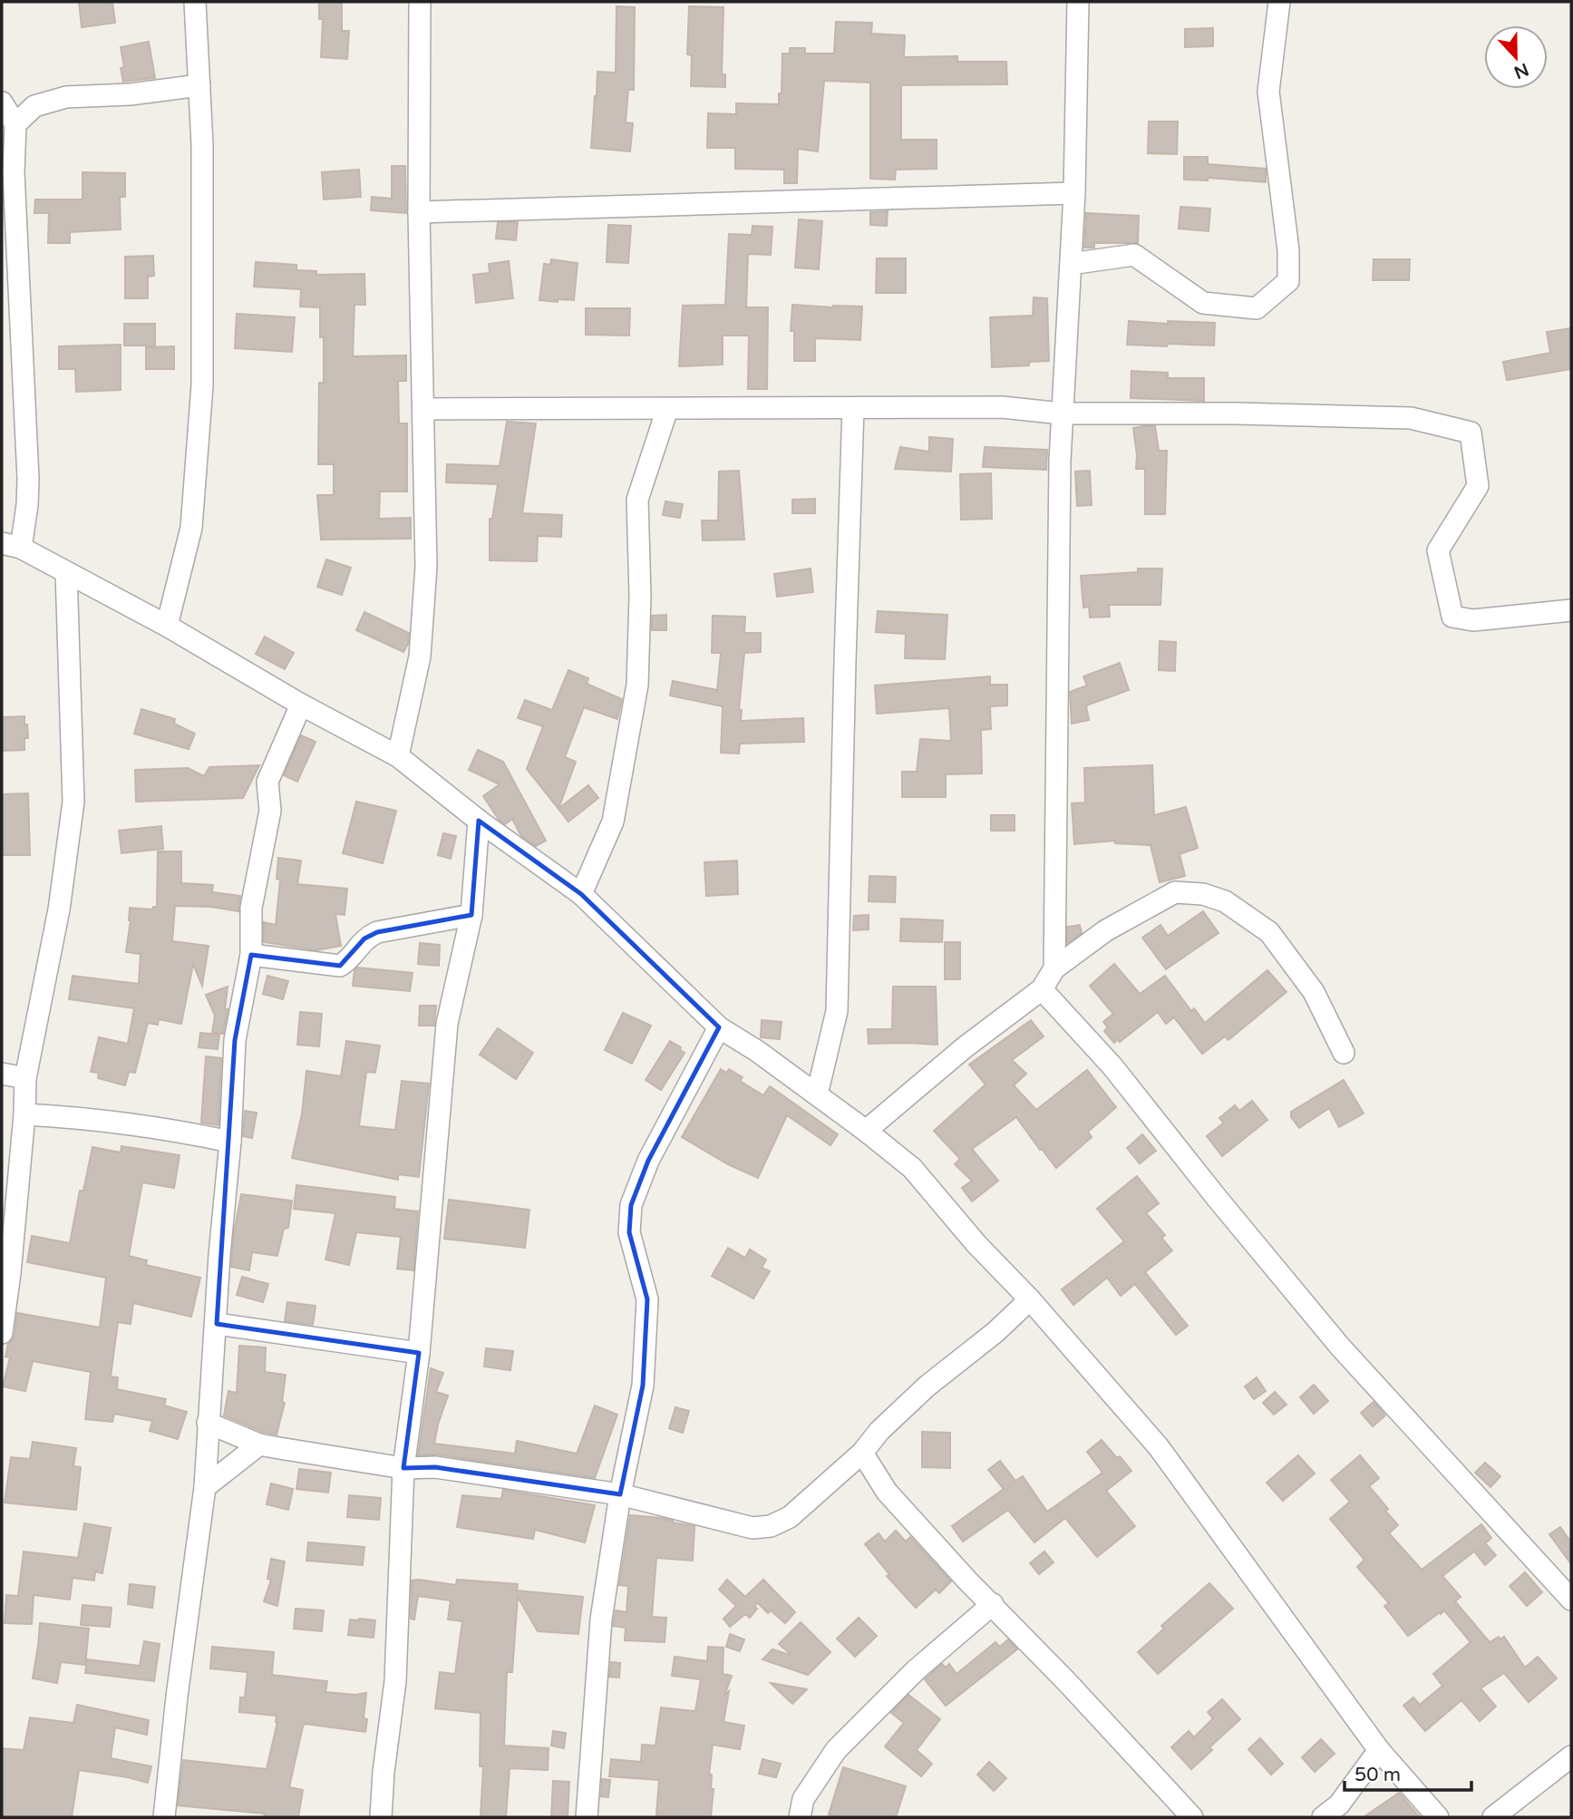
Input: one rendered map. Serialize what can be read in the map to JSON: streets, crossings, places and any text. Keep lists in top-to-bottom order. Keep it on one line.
{"scale_bar":"50 m","north":"bottom"}
